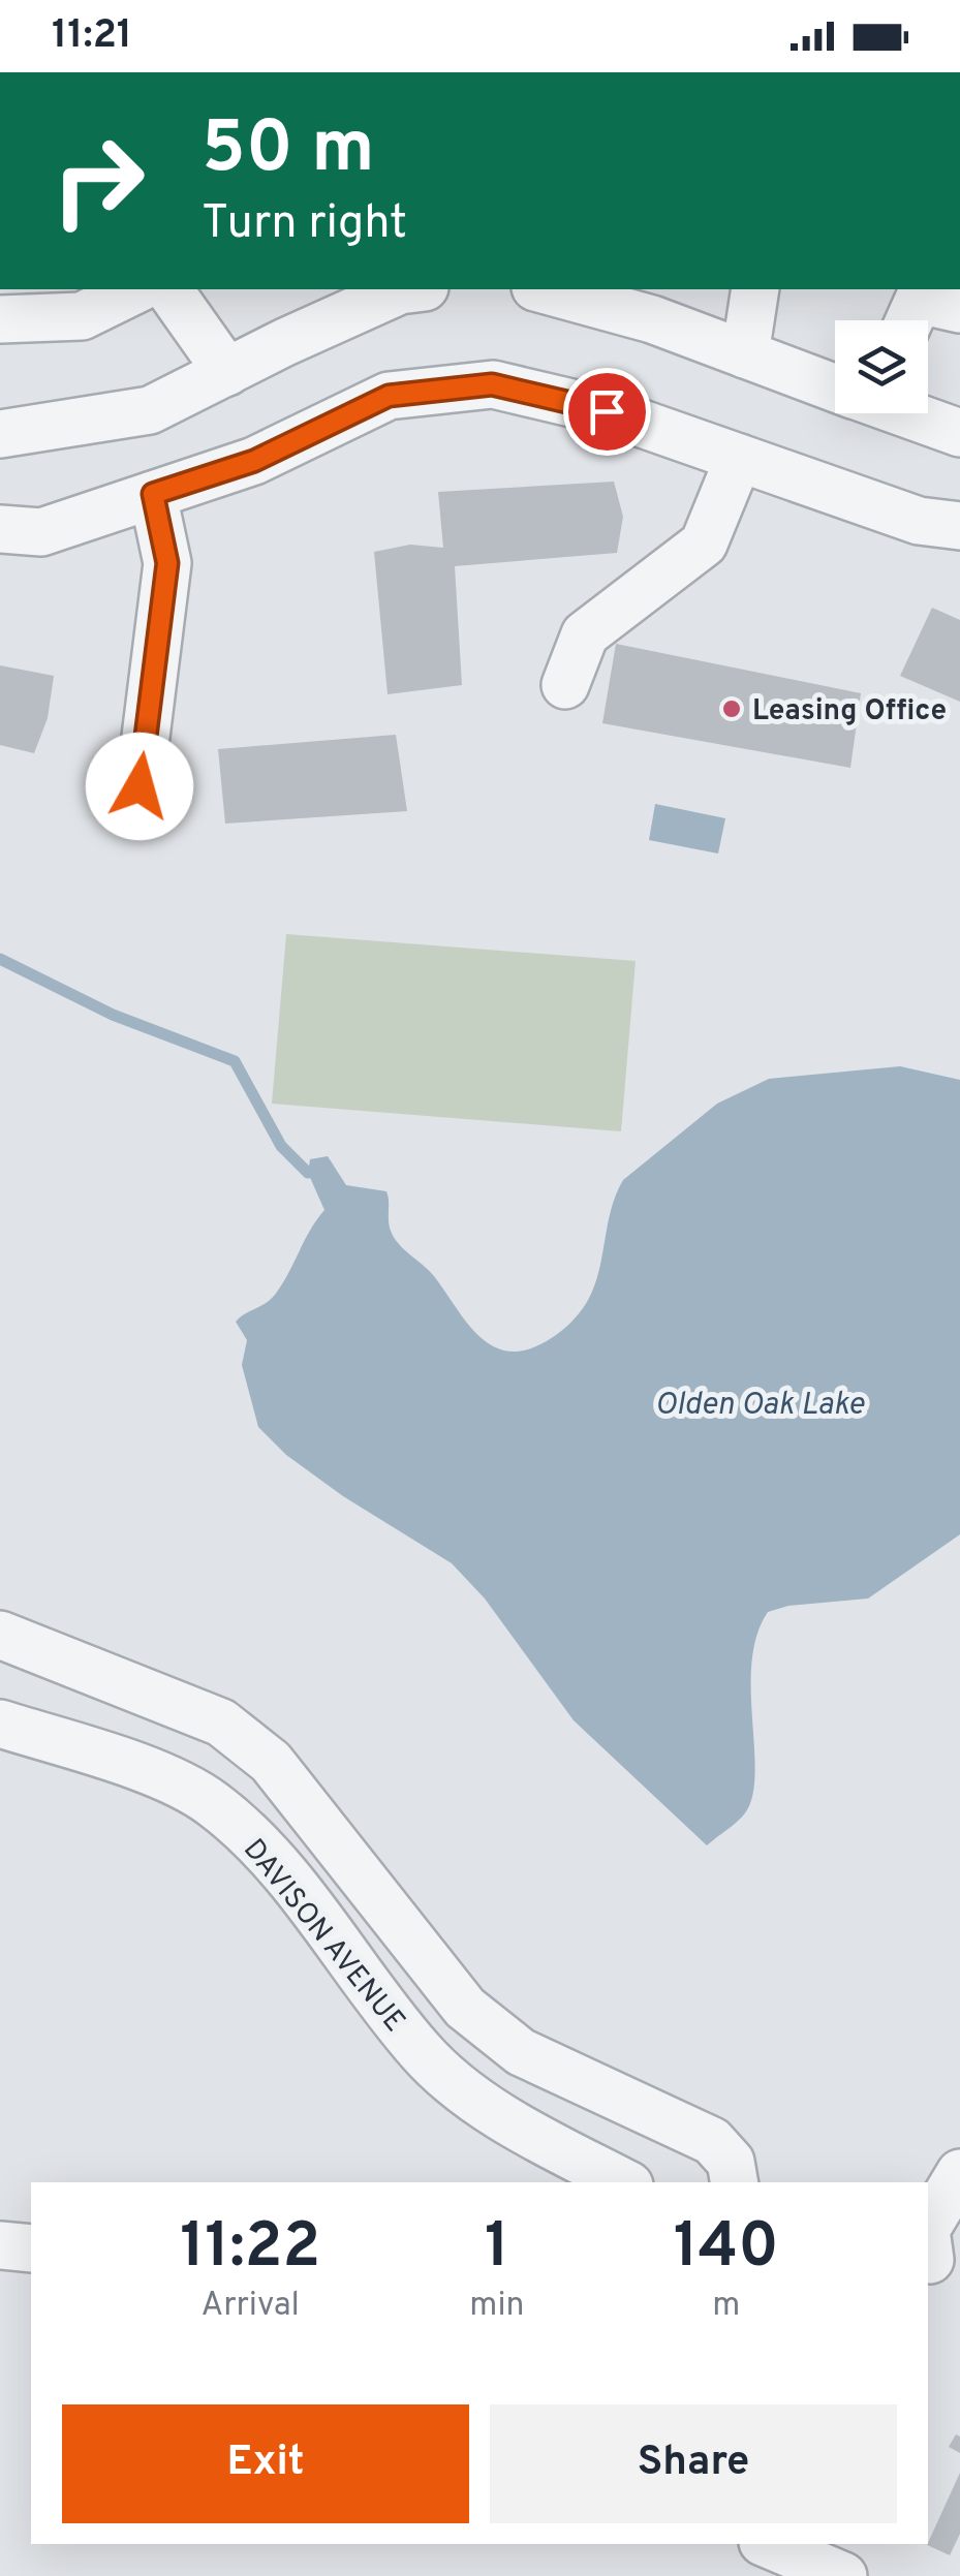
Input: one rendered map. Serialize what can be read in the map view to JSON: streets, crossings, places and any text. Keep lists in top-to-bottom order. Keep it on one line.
{"streets":{"street":["DAVISON AVENUE"]},"water":["Olden Oak Lake"],"places":["Leasing Office"],"page":{"status":"11:21","turn":["50 m","Turn right"],"eta":["11:22","Arrival","1","min","140","m"],"buttons":["Exit","Share"]}}
